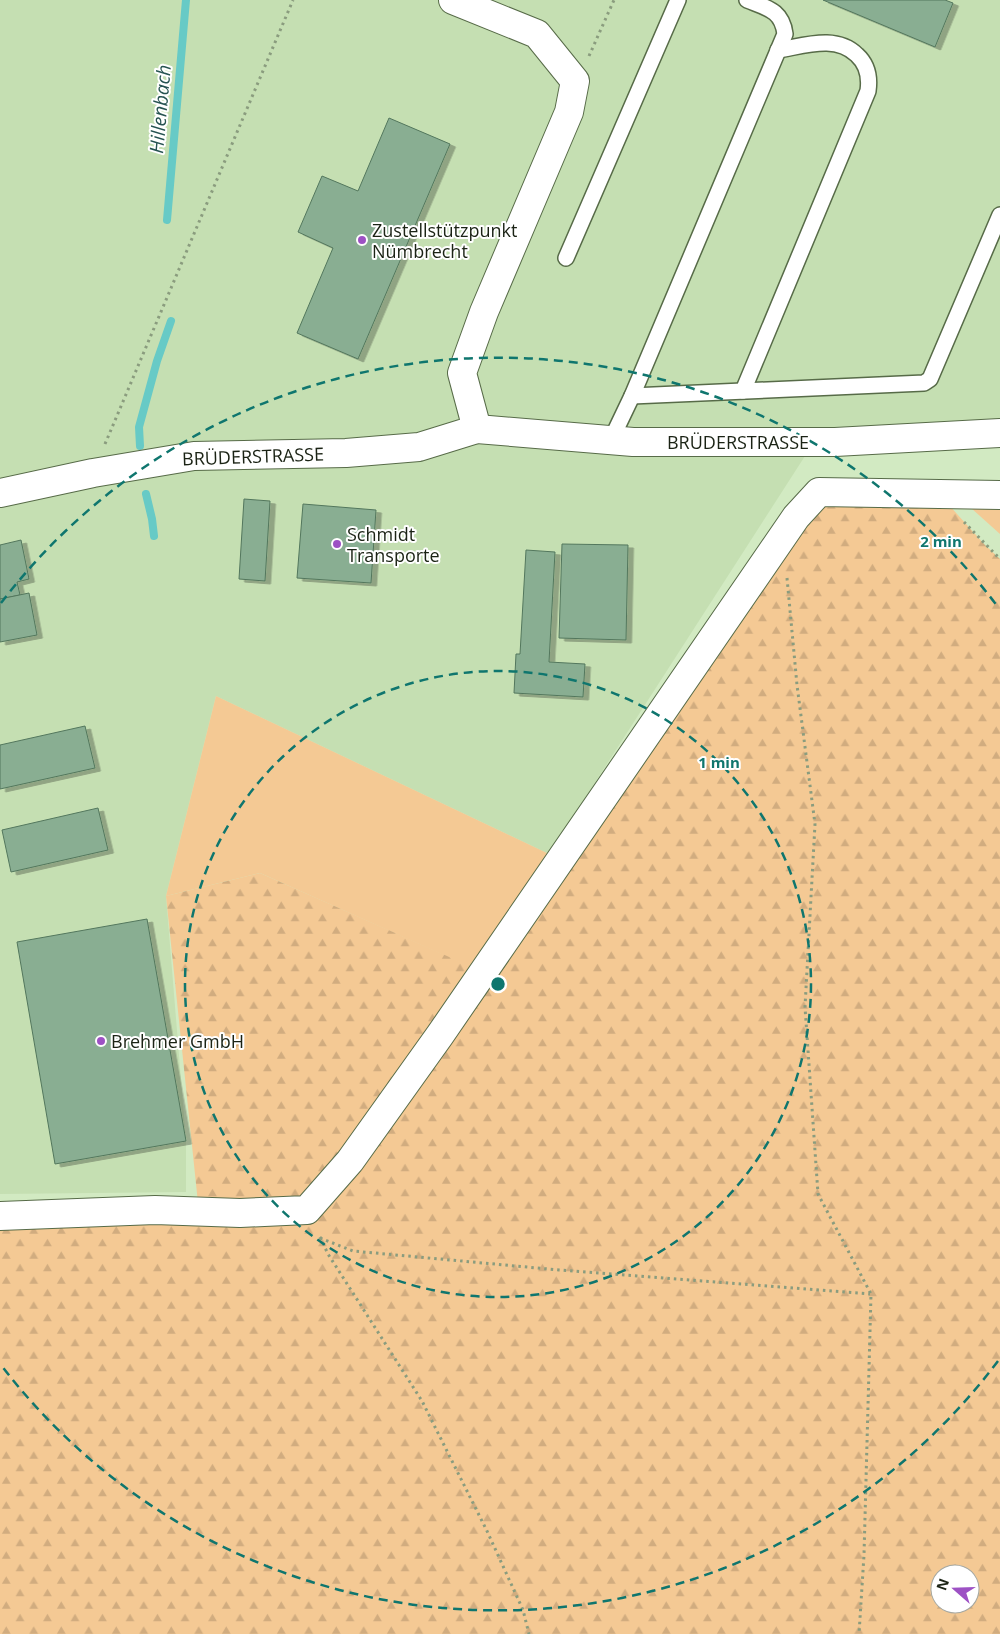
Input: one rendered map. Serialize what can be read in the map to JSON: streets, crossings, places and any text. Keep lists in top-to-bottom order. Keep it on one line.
{"streets":{"street":["BRÜDERSTRASSE"]},"water":["Hillenbach"],"places":["Zustellstützpunkt Nümbrecht","Schmidt Transporte","Brehmer GmbH"],"north":"left","rings":["2 min","1 min"]}
